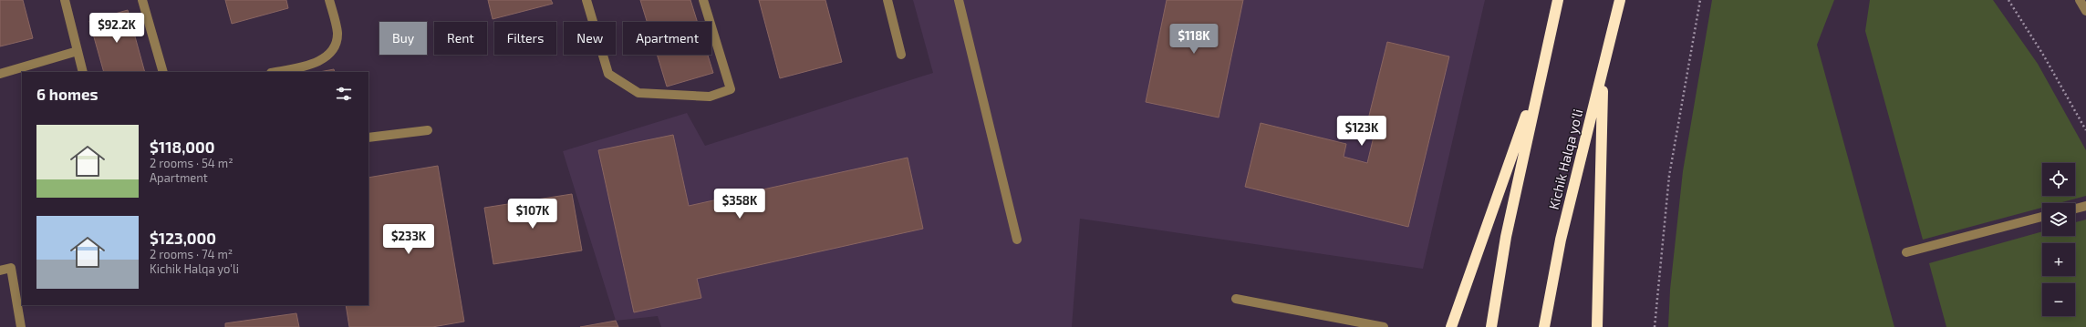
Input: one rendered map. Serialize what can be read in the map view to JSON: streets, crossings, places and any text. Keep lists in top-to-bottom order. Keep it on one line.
{"streets":{"highway":["Kichik Halqa yo'li"]},"page":{"price":["$92.2K","$118K","$123K","$358K","$107K","$233K"],"chip":["Buy","Rent","Filters","New","Apartment"],"heading":"6 homes","list":[{"name":"$118,000","note":"2 rooms · 54 m² · Apartment"},{"name":"$123,000","note":"2 rooms · 74 m² · Kichik Halqa yo'li"}],"map_buttons":["+","−"]}}
